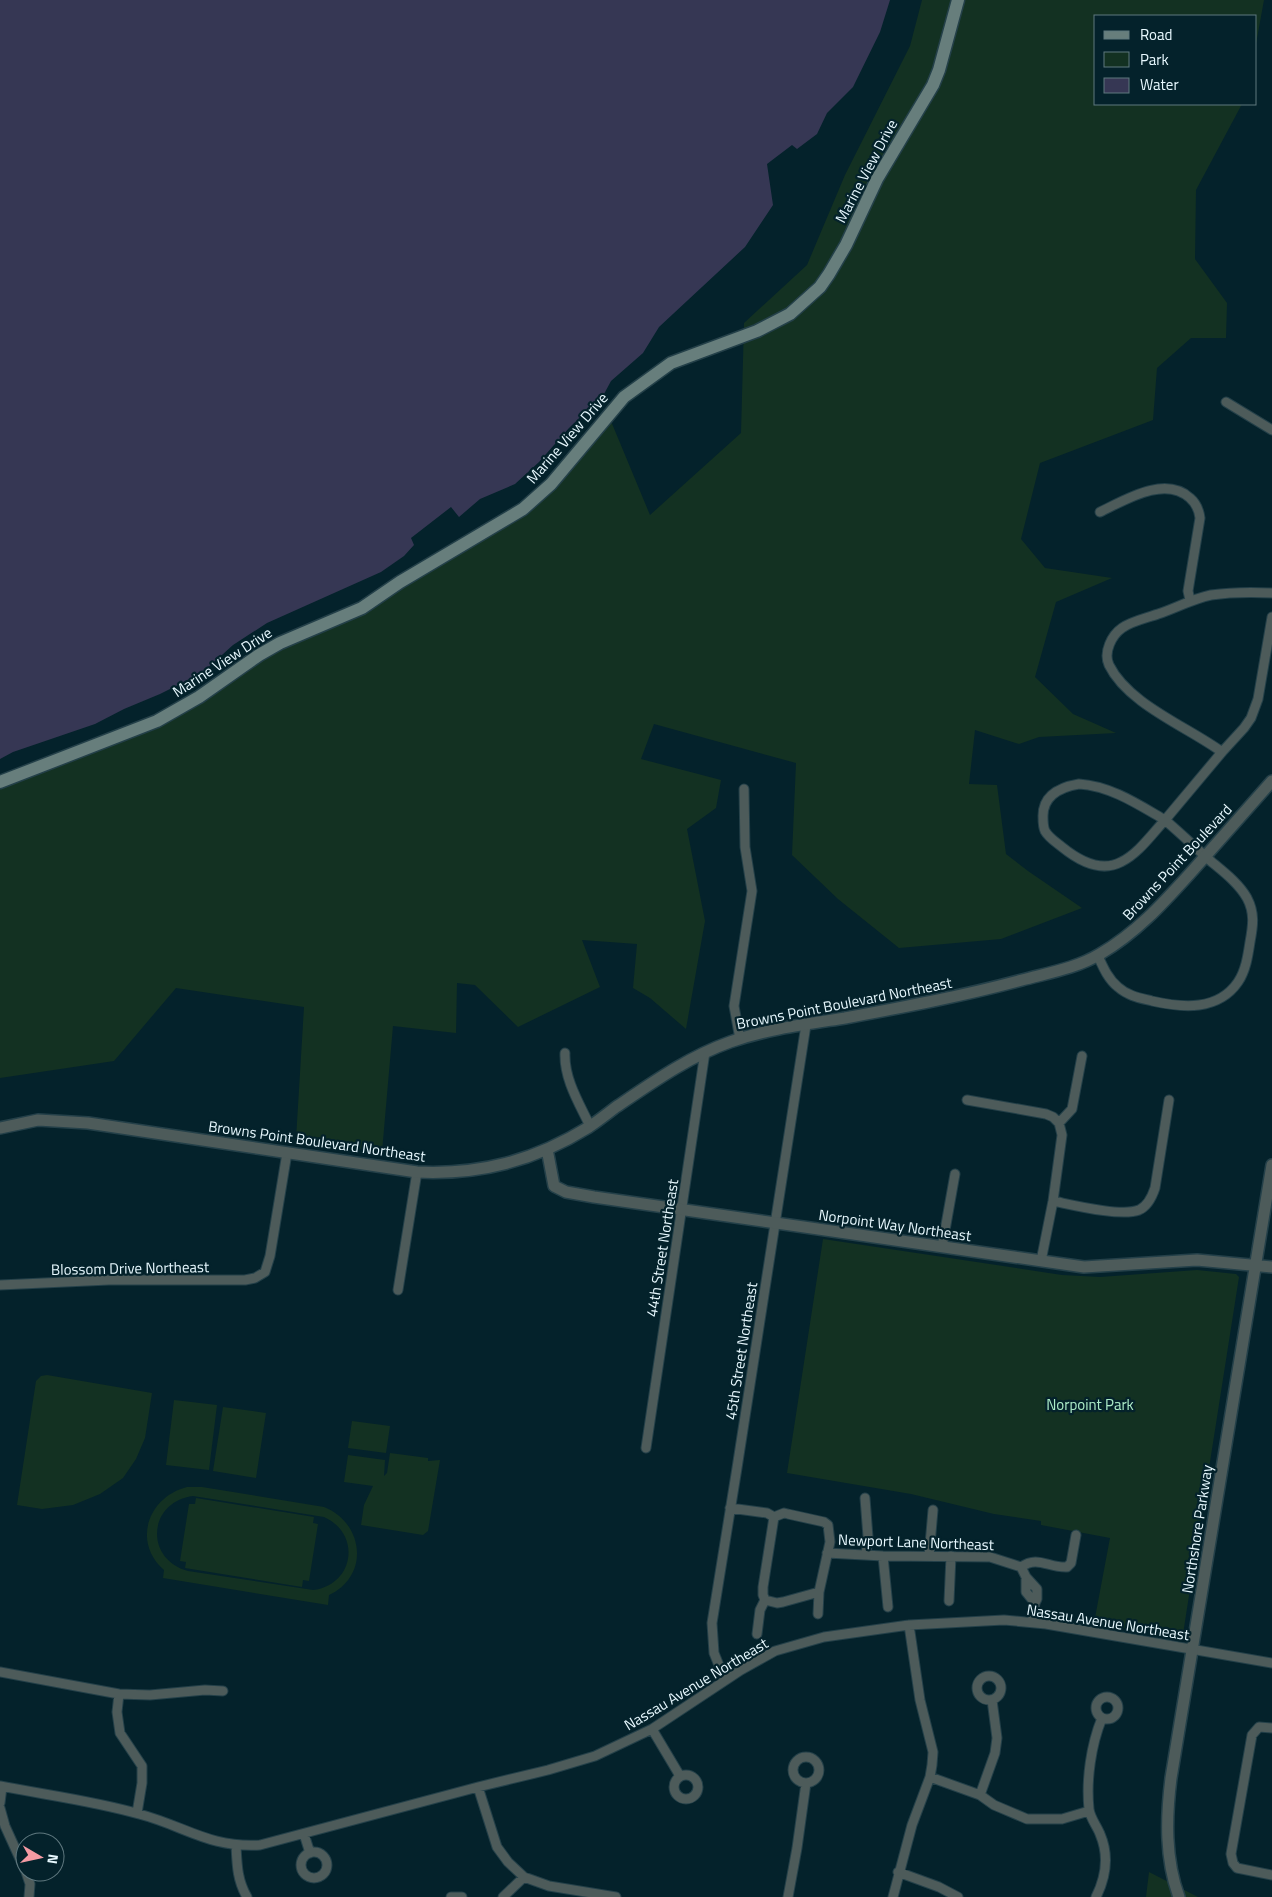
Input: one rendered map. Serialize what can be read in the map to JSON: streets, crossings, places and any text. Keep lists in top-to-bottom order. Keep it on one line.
{"streets":{"main road":["Marine View Drive"],"street":["Browns Point Boulevard","Browns Point Boulevard Northeast","Norpoint Way Northeast","44th Street Northeast","Blossom Drive Northeast","45th Street Northeast","Northshore Parkway","Newport Lane Northeast","Nassau Avenue Northeast"]},"crossings":[["Browns Point Boulevard","Browns Point Boulevard Northeast"],["Browns Point Boulevard Northeast","Norpoint Way Northeast"],["Browns Point Boulevard Northeast","44th Street Northeast"],["Browns Point Boulevard Northeast","Blossom Drive Northeast"],["Browns Point Boulevard Northeast","45th Street Northeast"],["Norpoint Way Northeast","44th Street Northeast"],["Norpoint Way Northeast","45th Street Northeast"],["Norpoint Way Northeast","Northshore Parkway"],["45th Street Northeast","Newport Lane Northeast"],["45th Street Northeast","Nassau Avenue Northeast"],["Northshore Parkway","Nassau Avenue Northeast"]],"parks":["Norpoint Park"],"legend":["Road","Park","Water"],"north":"right"}
